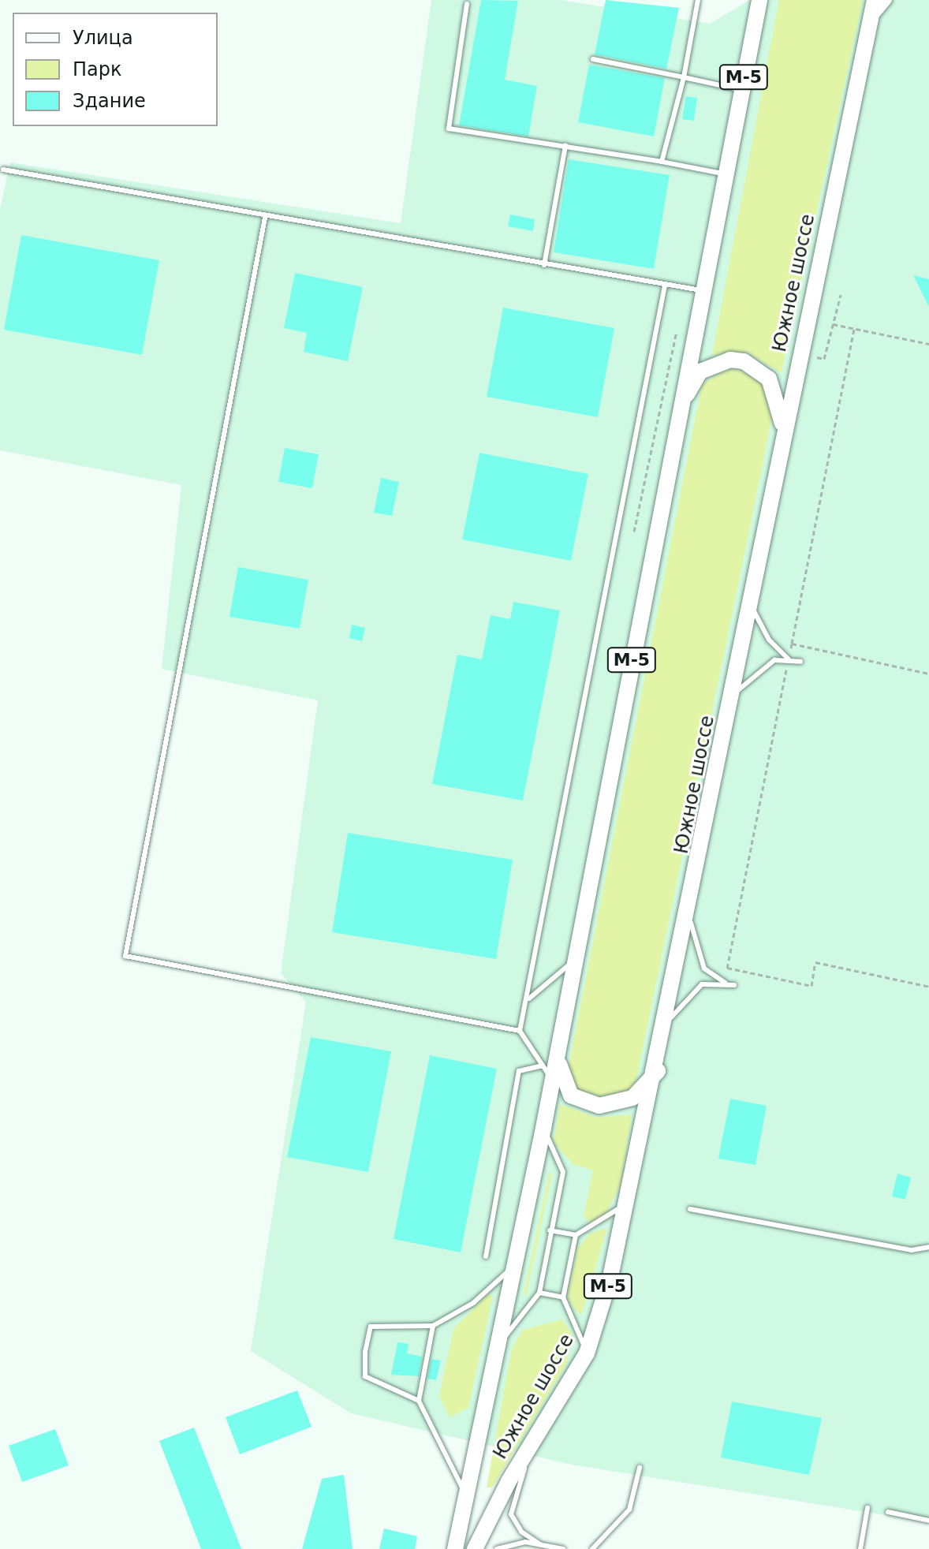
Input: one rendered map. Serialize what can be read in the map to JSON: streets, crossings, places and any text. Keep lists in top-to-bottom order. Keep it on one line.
{"streets":{"main road":["М-5","Южное шоссе"]},"legend":["Улица","Парк","Здание"]}
